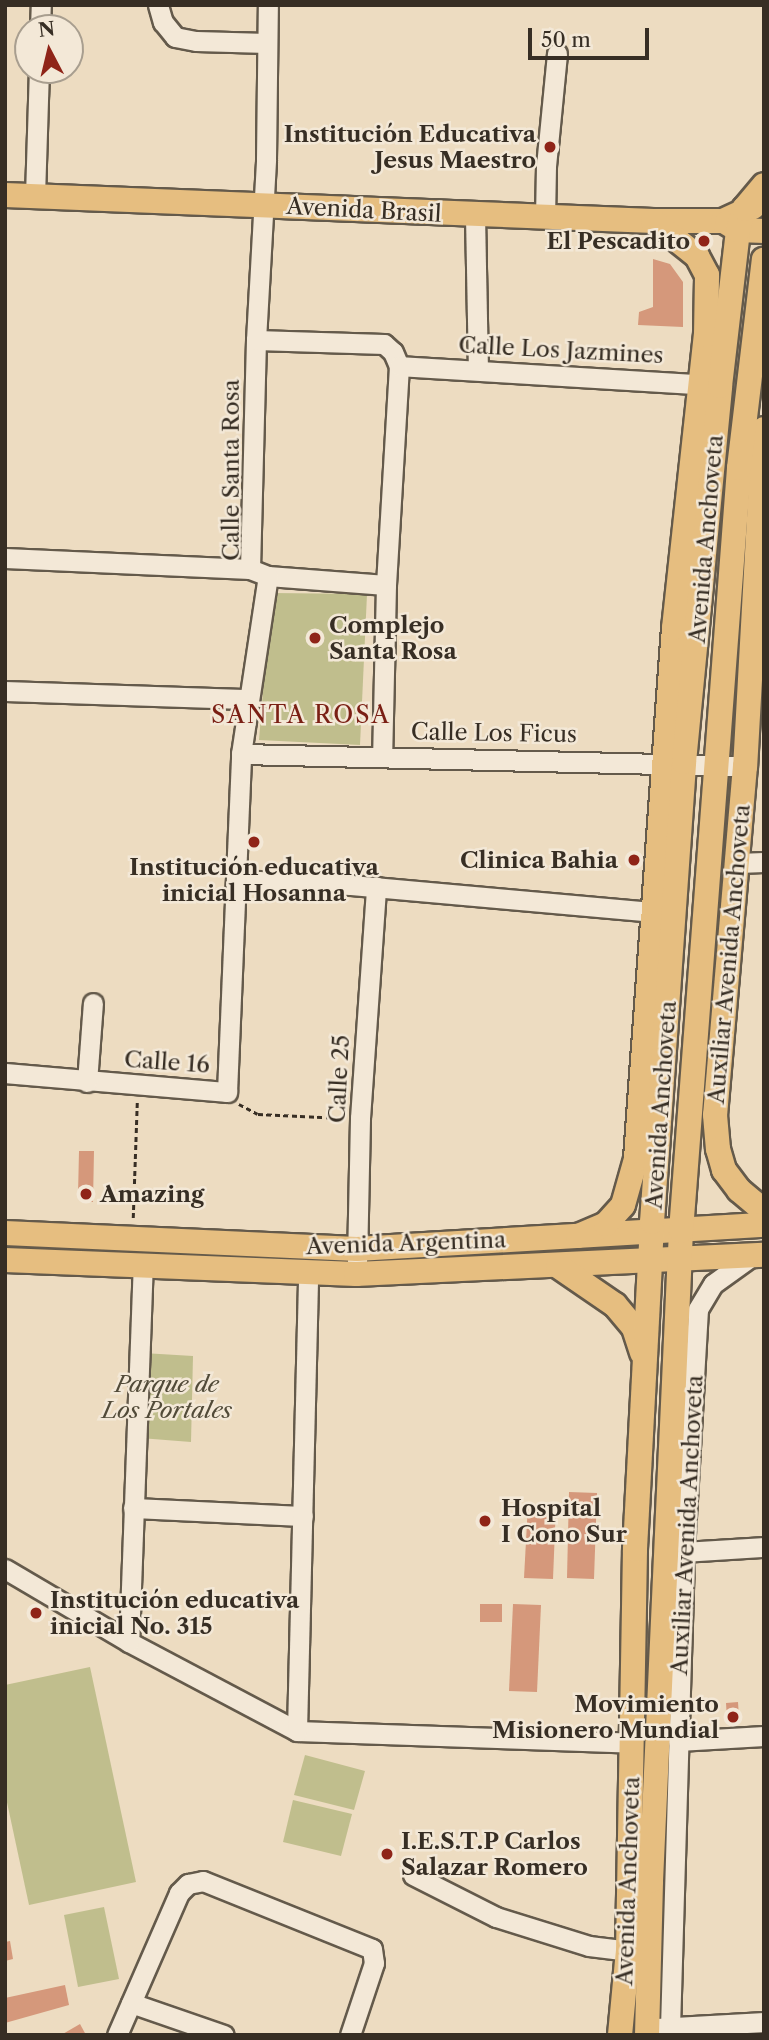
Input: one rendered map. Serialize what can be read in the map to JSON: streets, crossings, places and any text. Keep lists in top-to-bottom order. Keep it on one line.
{"streets":{"main road":["Avenida Brasil","Avenida Anchoveta","Auxiliar Avenida Anchoveta","Avenida Argentina"],"street":["Calle Los Jazmines","Calle Santa Rosa","Calle Los Ficus","Calle 16","Calle 25"]},"crossings":[["Avenida Brasil","Calle Santa Rosa"],["Calle Santa Rosa","Calle Los Ficus"],["Calle Santa Rosa","Calle 16"],["Avenida Anchoveta","Calle Los Ficus"],["Avenida Anchoveta","Auxiliar Avenida Anchoveta"],["Avenida Anchoveta","Avenida Argentina"],["Calle Los Ficus","Auxiliar Avenida Anchoveta"],["Auxiliar Avenida Anchoveta","Avenida Argentina"],["Calle 16","Calle 25"],["Calle 25","Avenida Argentina"]],"districts":["SANTA ROSA"],"parks":["Parque de Los Portales"],"places":["Institución Educativa Jesus Maestro","El Pescadito","Complejo Santa Rosa","Institución educativa inicial Hosanna","Clinica Bahia","Amazing","Hospital I Cono Sur","Institución educativa inicial No. 315","Movimiento Misionero Mundial","I.E.S.T.P Carlos Salazar Romero"],"scale_bar":"50 m","north":"top"}
